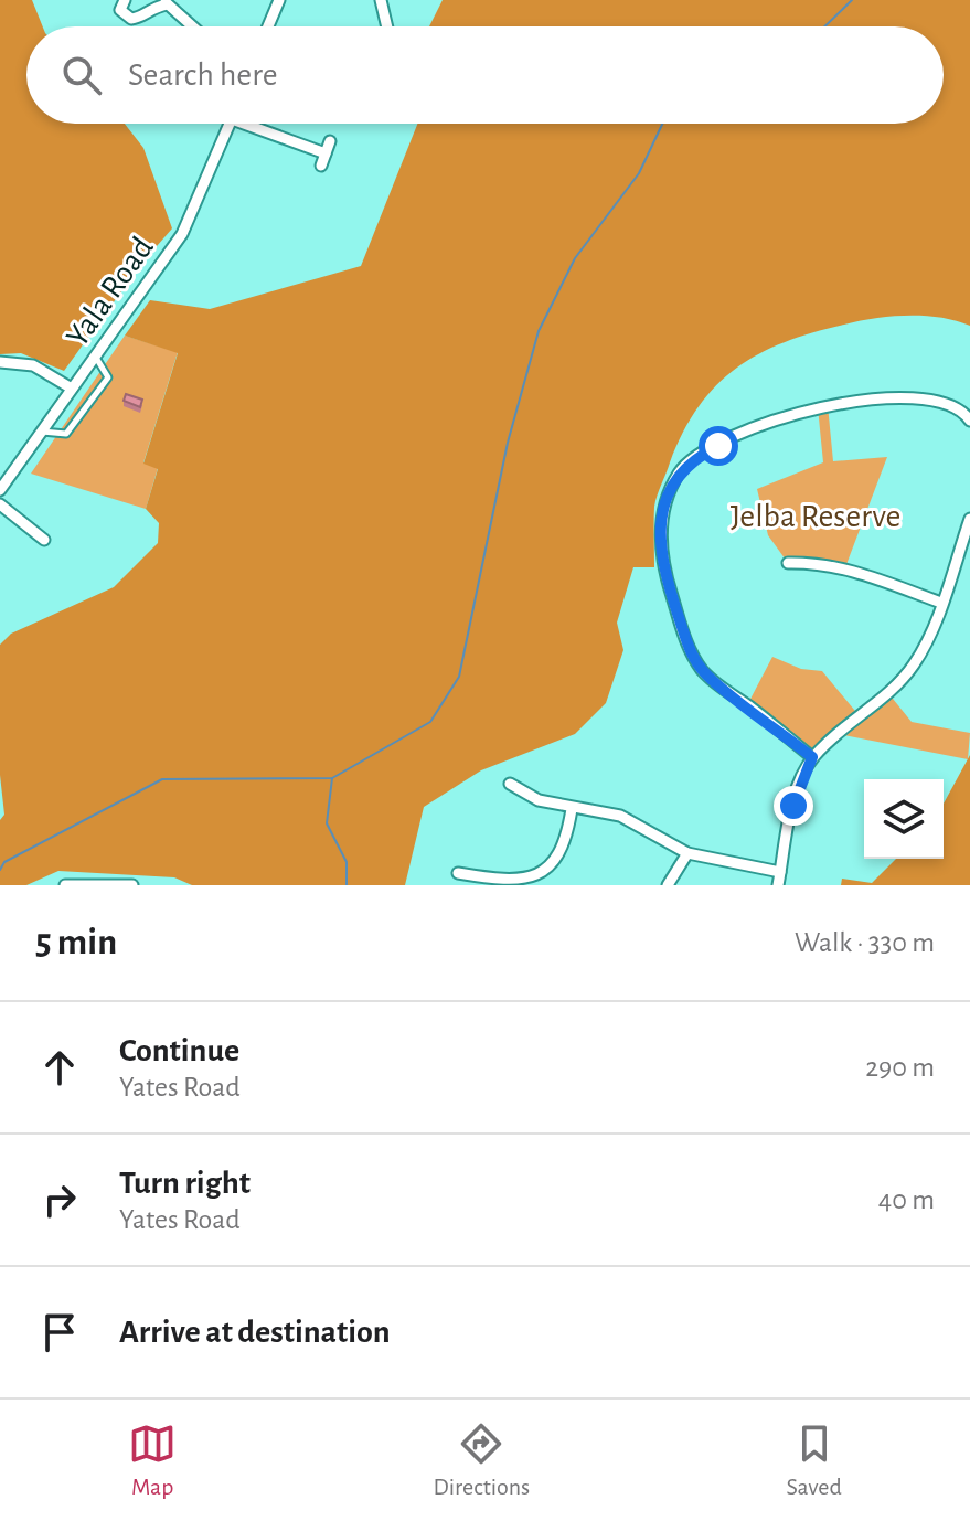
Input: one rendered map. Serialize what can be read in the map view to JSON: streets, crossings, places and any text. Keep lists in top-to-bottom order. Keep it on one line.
{"streets":{"street":["Yala Road"]},"parks":["Jelba Reserve"],"page":{"search":"Search here","heading":["5 min","Walk · 330 m"],"list":[["Continue","Yates Road","290 m"],["Turn right","Yates Road","40 m"],"Arrive at destination"],"nav":["Map","Directions","Saved"]}}
